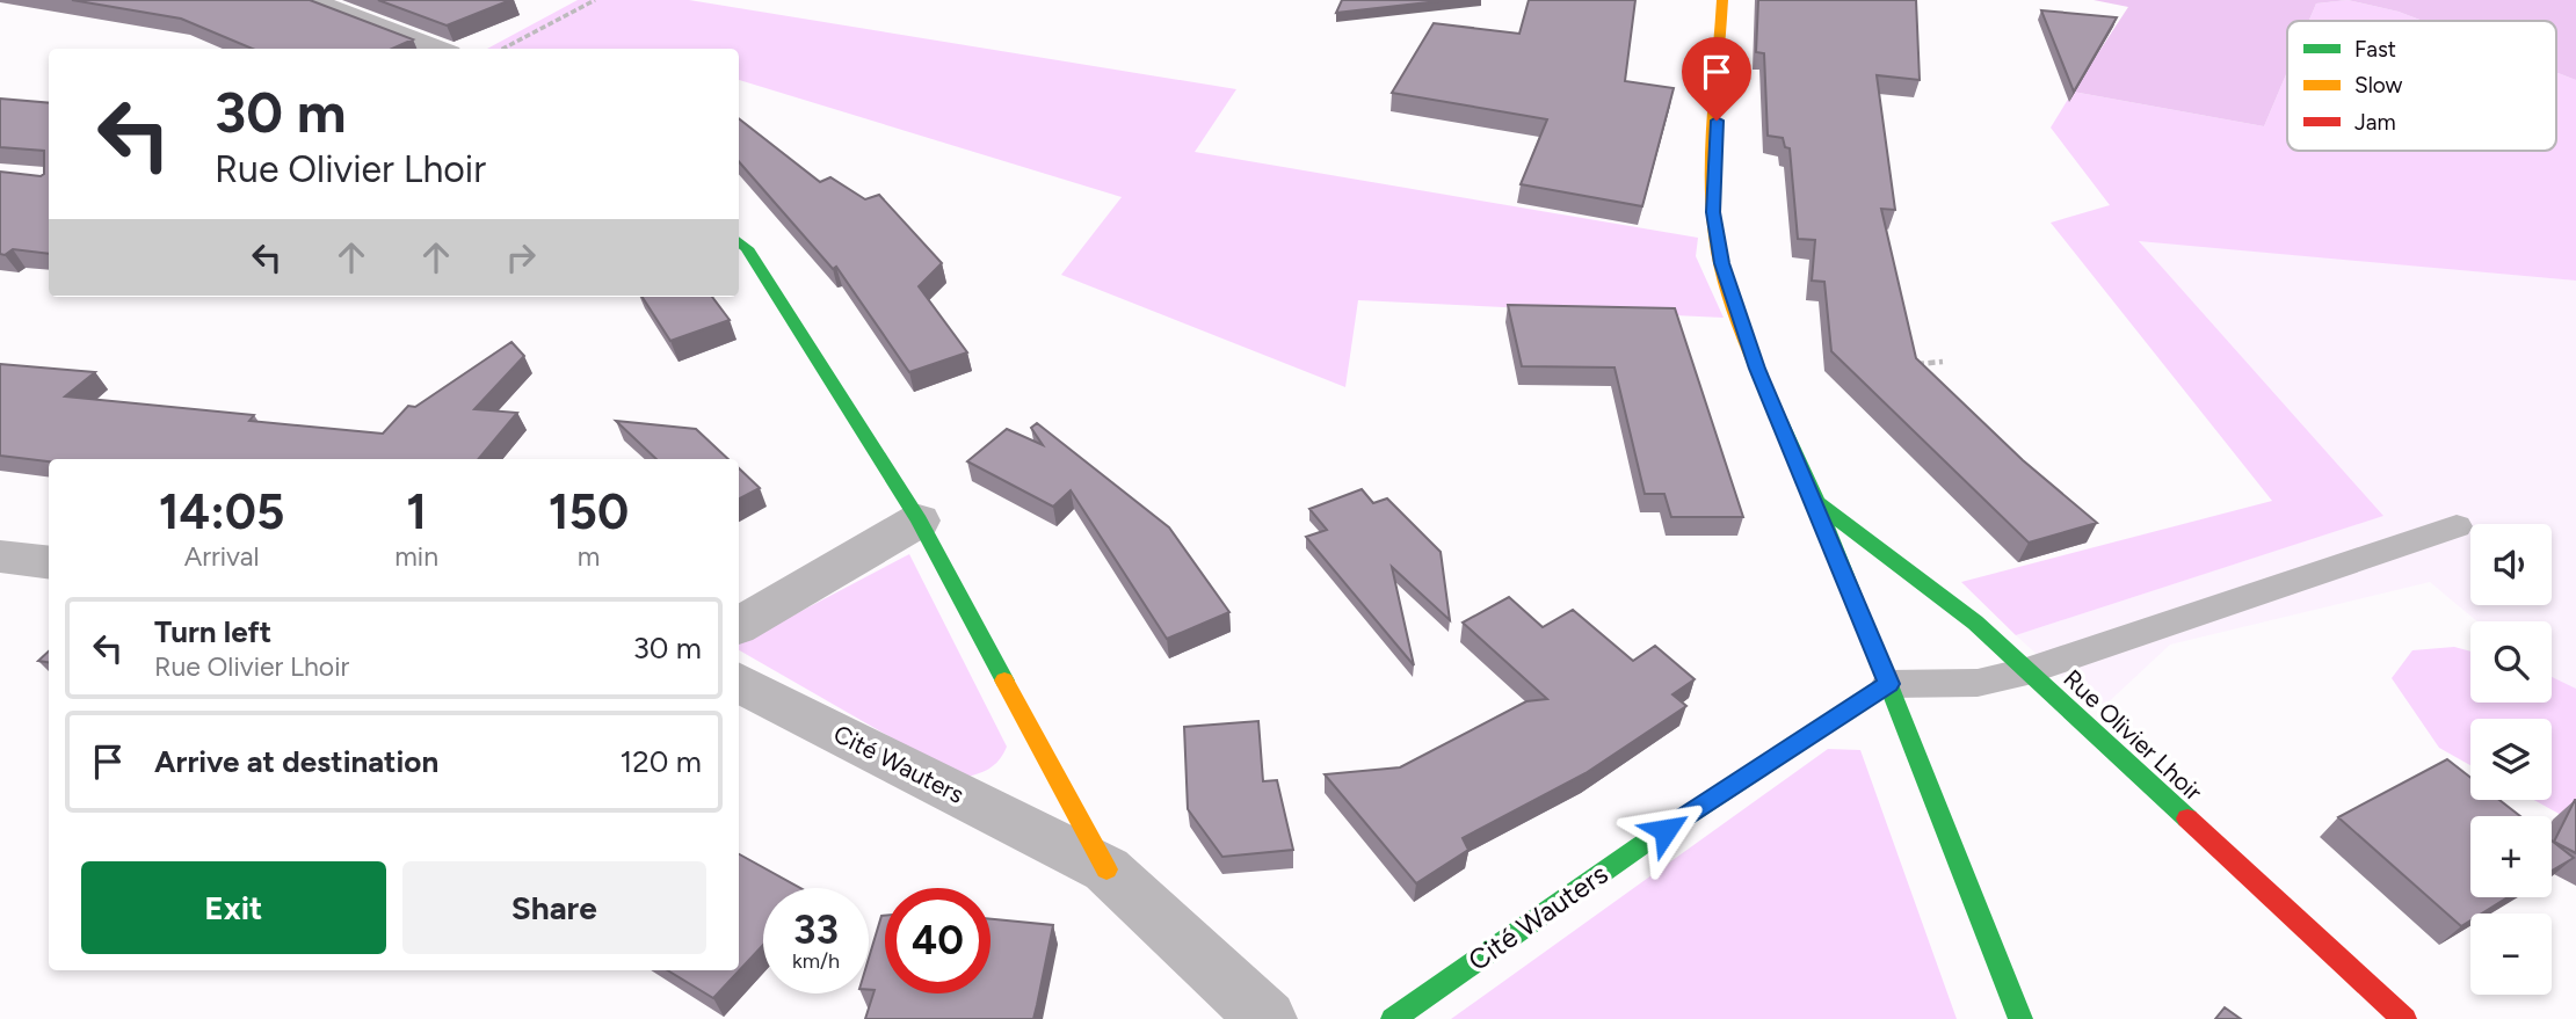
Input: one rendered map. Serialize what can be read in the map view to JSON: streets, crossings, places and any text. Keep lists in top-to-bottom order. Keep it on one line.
{"streets":{"street":["Rue Olivier Lhoir","Cité Wauters"]},"crossings":[["Rue Olivier Lhoir","Cité Wauters"]],"legend":["Fast","Slow","Jam"],"page":{"turn":["30 m","Rue Olivier Lhoir"],"eta":["14:05","Arrival","1","min","150","m"],"map_buttons":["+","−"],"list":[{"name":"Turn left","note":"Rue Olivier Lhoir","value":"30 m"},{"name":"Arrive at destination","value":"120 m"}],"buttons":["Exit","Share"],"speed":"33 km/h","limit":"40"}}
